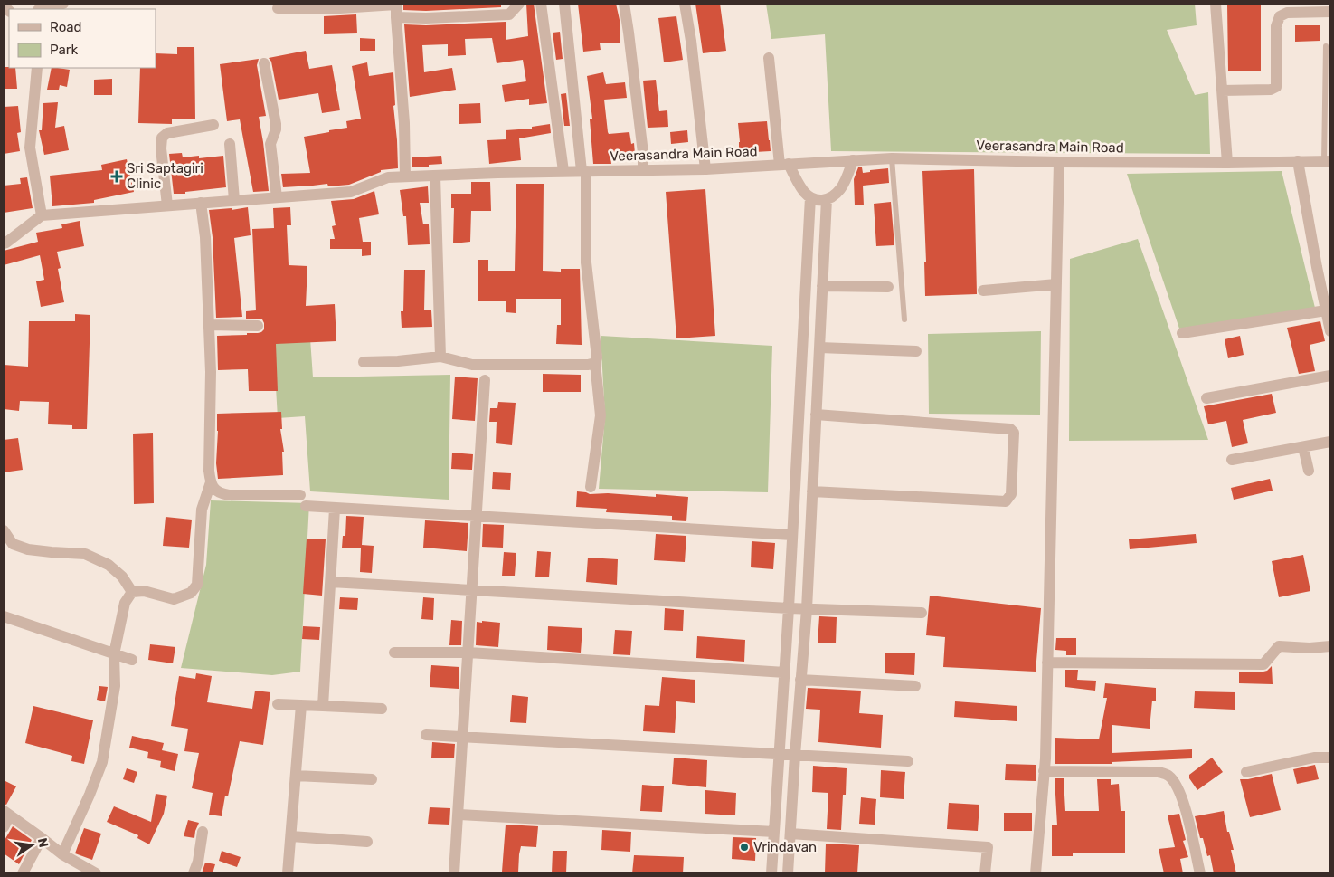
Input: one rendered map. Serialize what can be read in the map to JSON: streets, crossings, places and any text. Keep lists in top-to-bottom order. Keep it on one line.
{"streets":{"street":["Veerasandra Main Road"]},"places":{"health":["Sri Saptagiri Clinic"],"other":["Vrindavan"]},"legend":["Road","Park"],"north":"right"}
